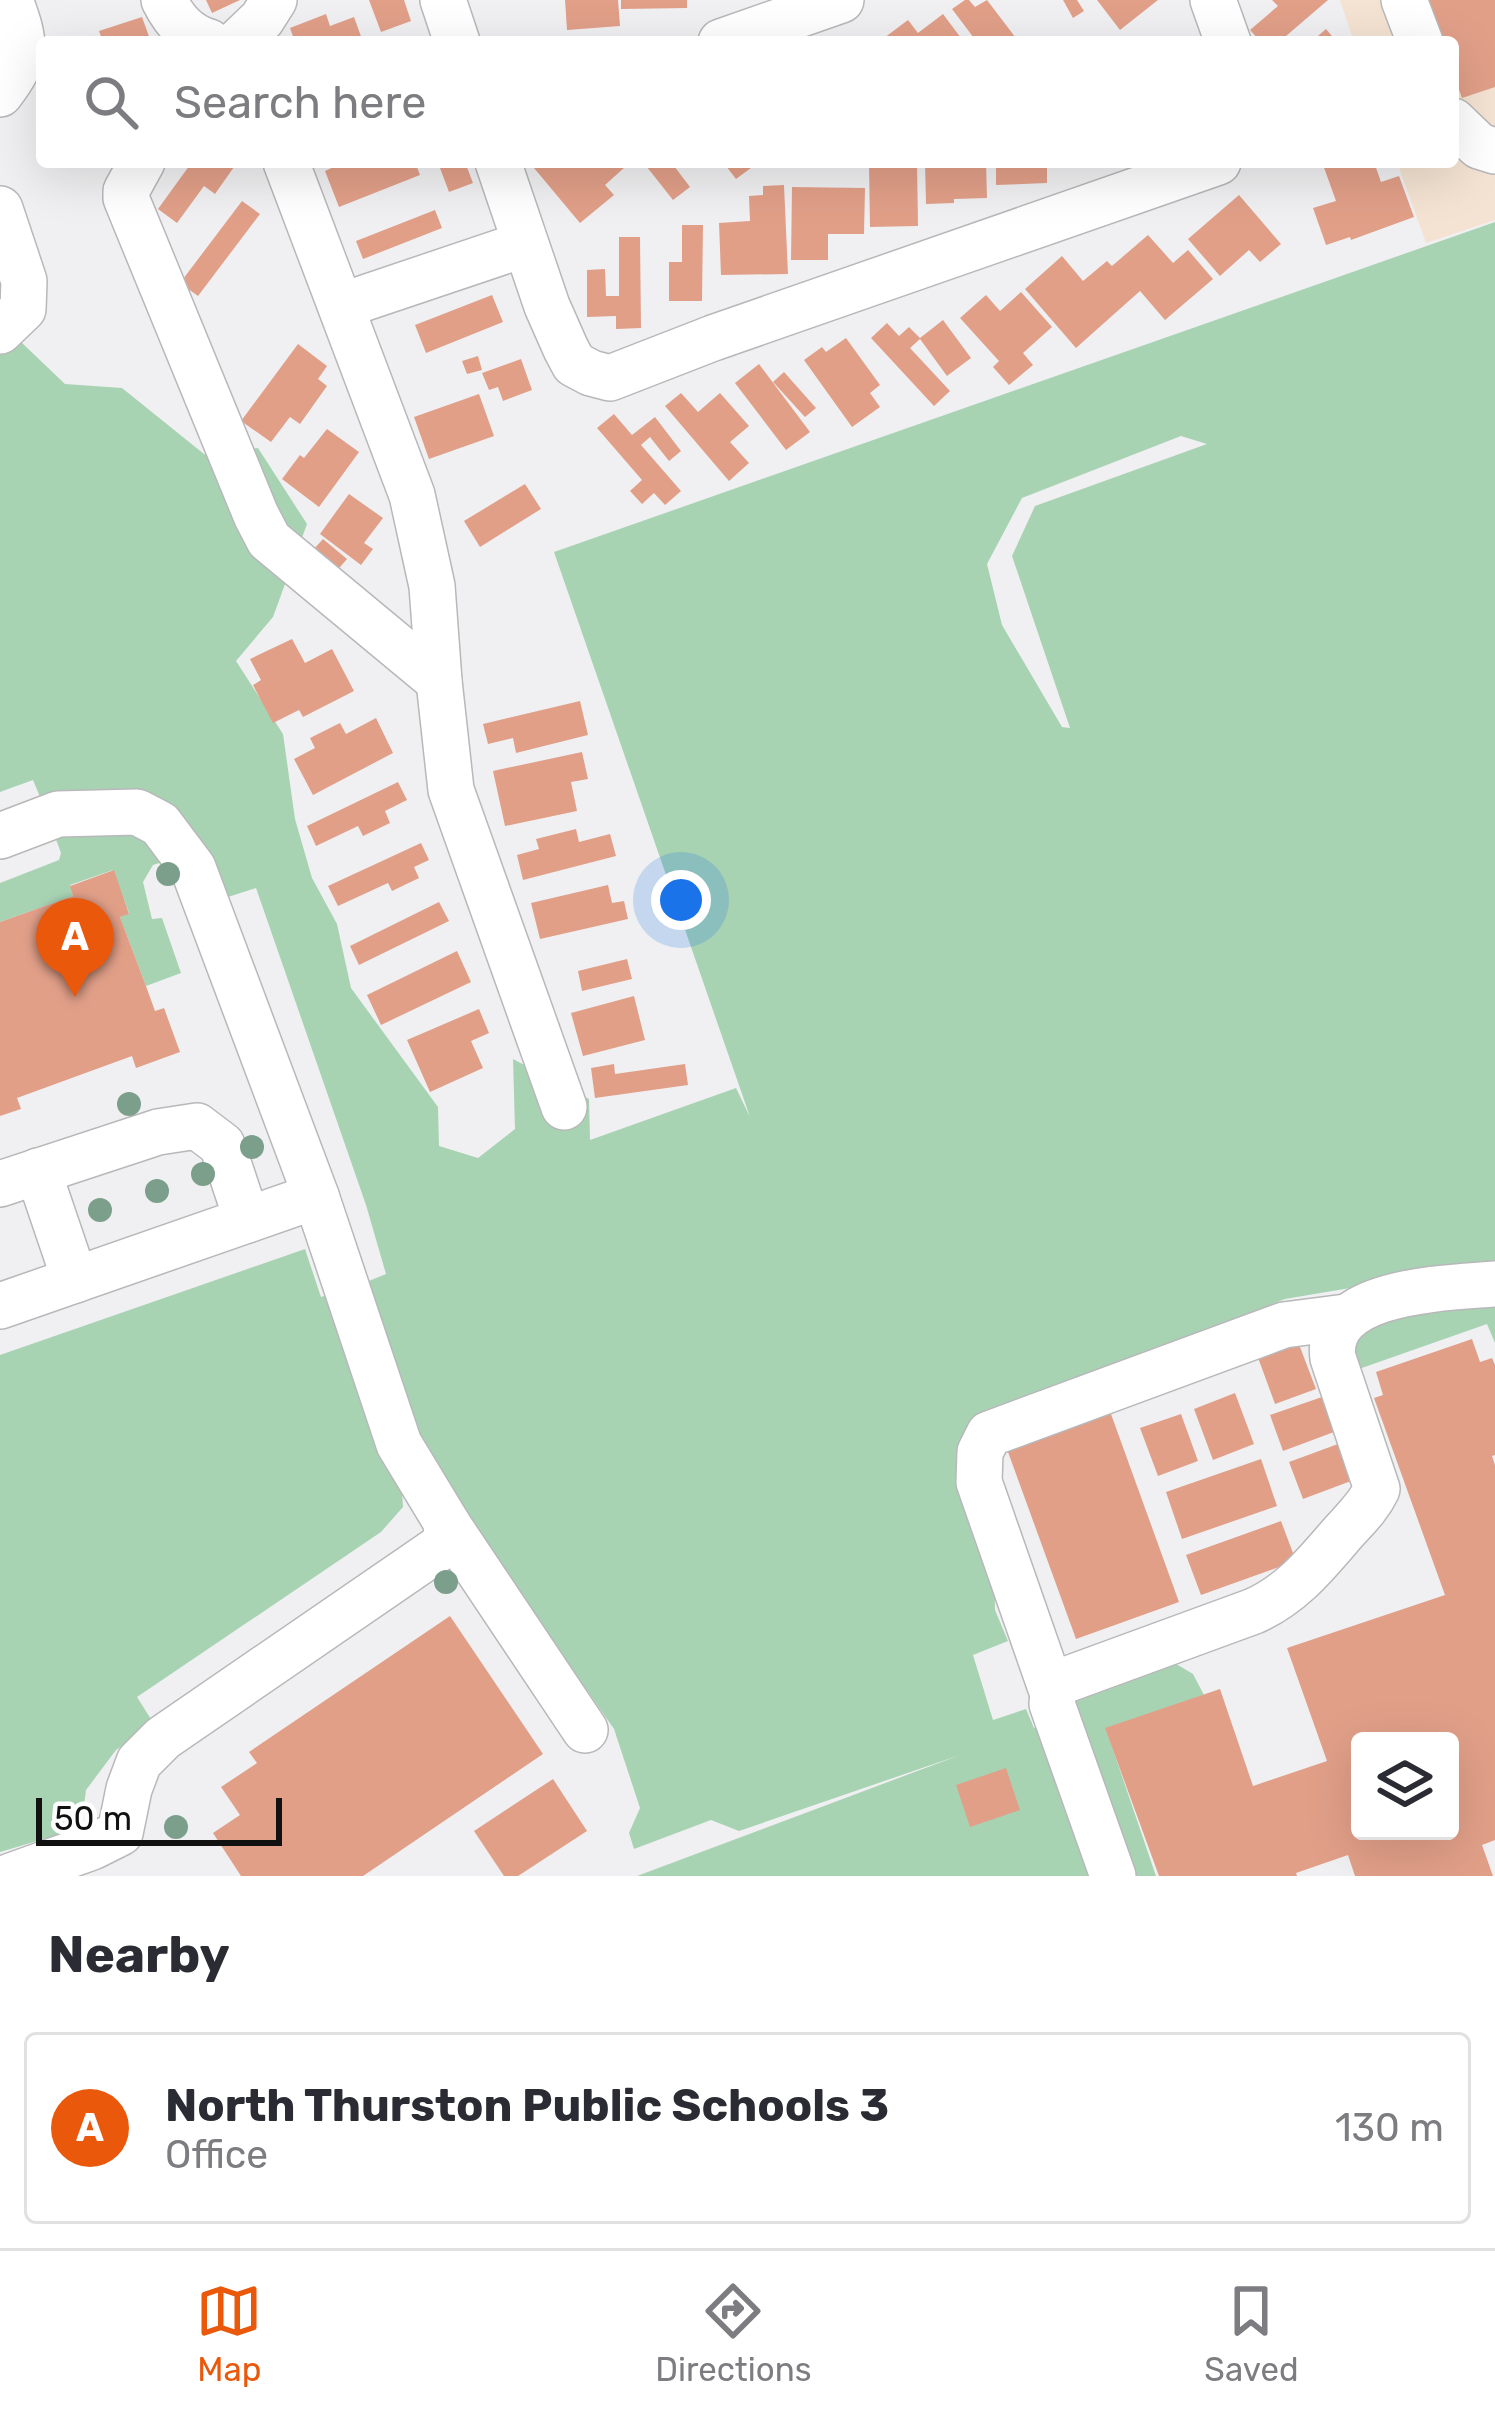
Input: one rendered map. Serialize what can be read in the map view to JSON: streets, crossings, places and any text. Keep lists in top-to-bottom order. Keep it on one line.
{"scale_bar":"50 m","page":{"search":"Search here","pins":"A","scale":"50 m","heading":"Nearby","list":[{"mark":"A","name":"North Thurston Public Schools 3","note":"Office","value":"130 m"}],"nav":["Map","Directions","Saved"]}}
